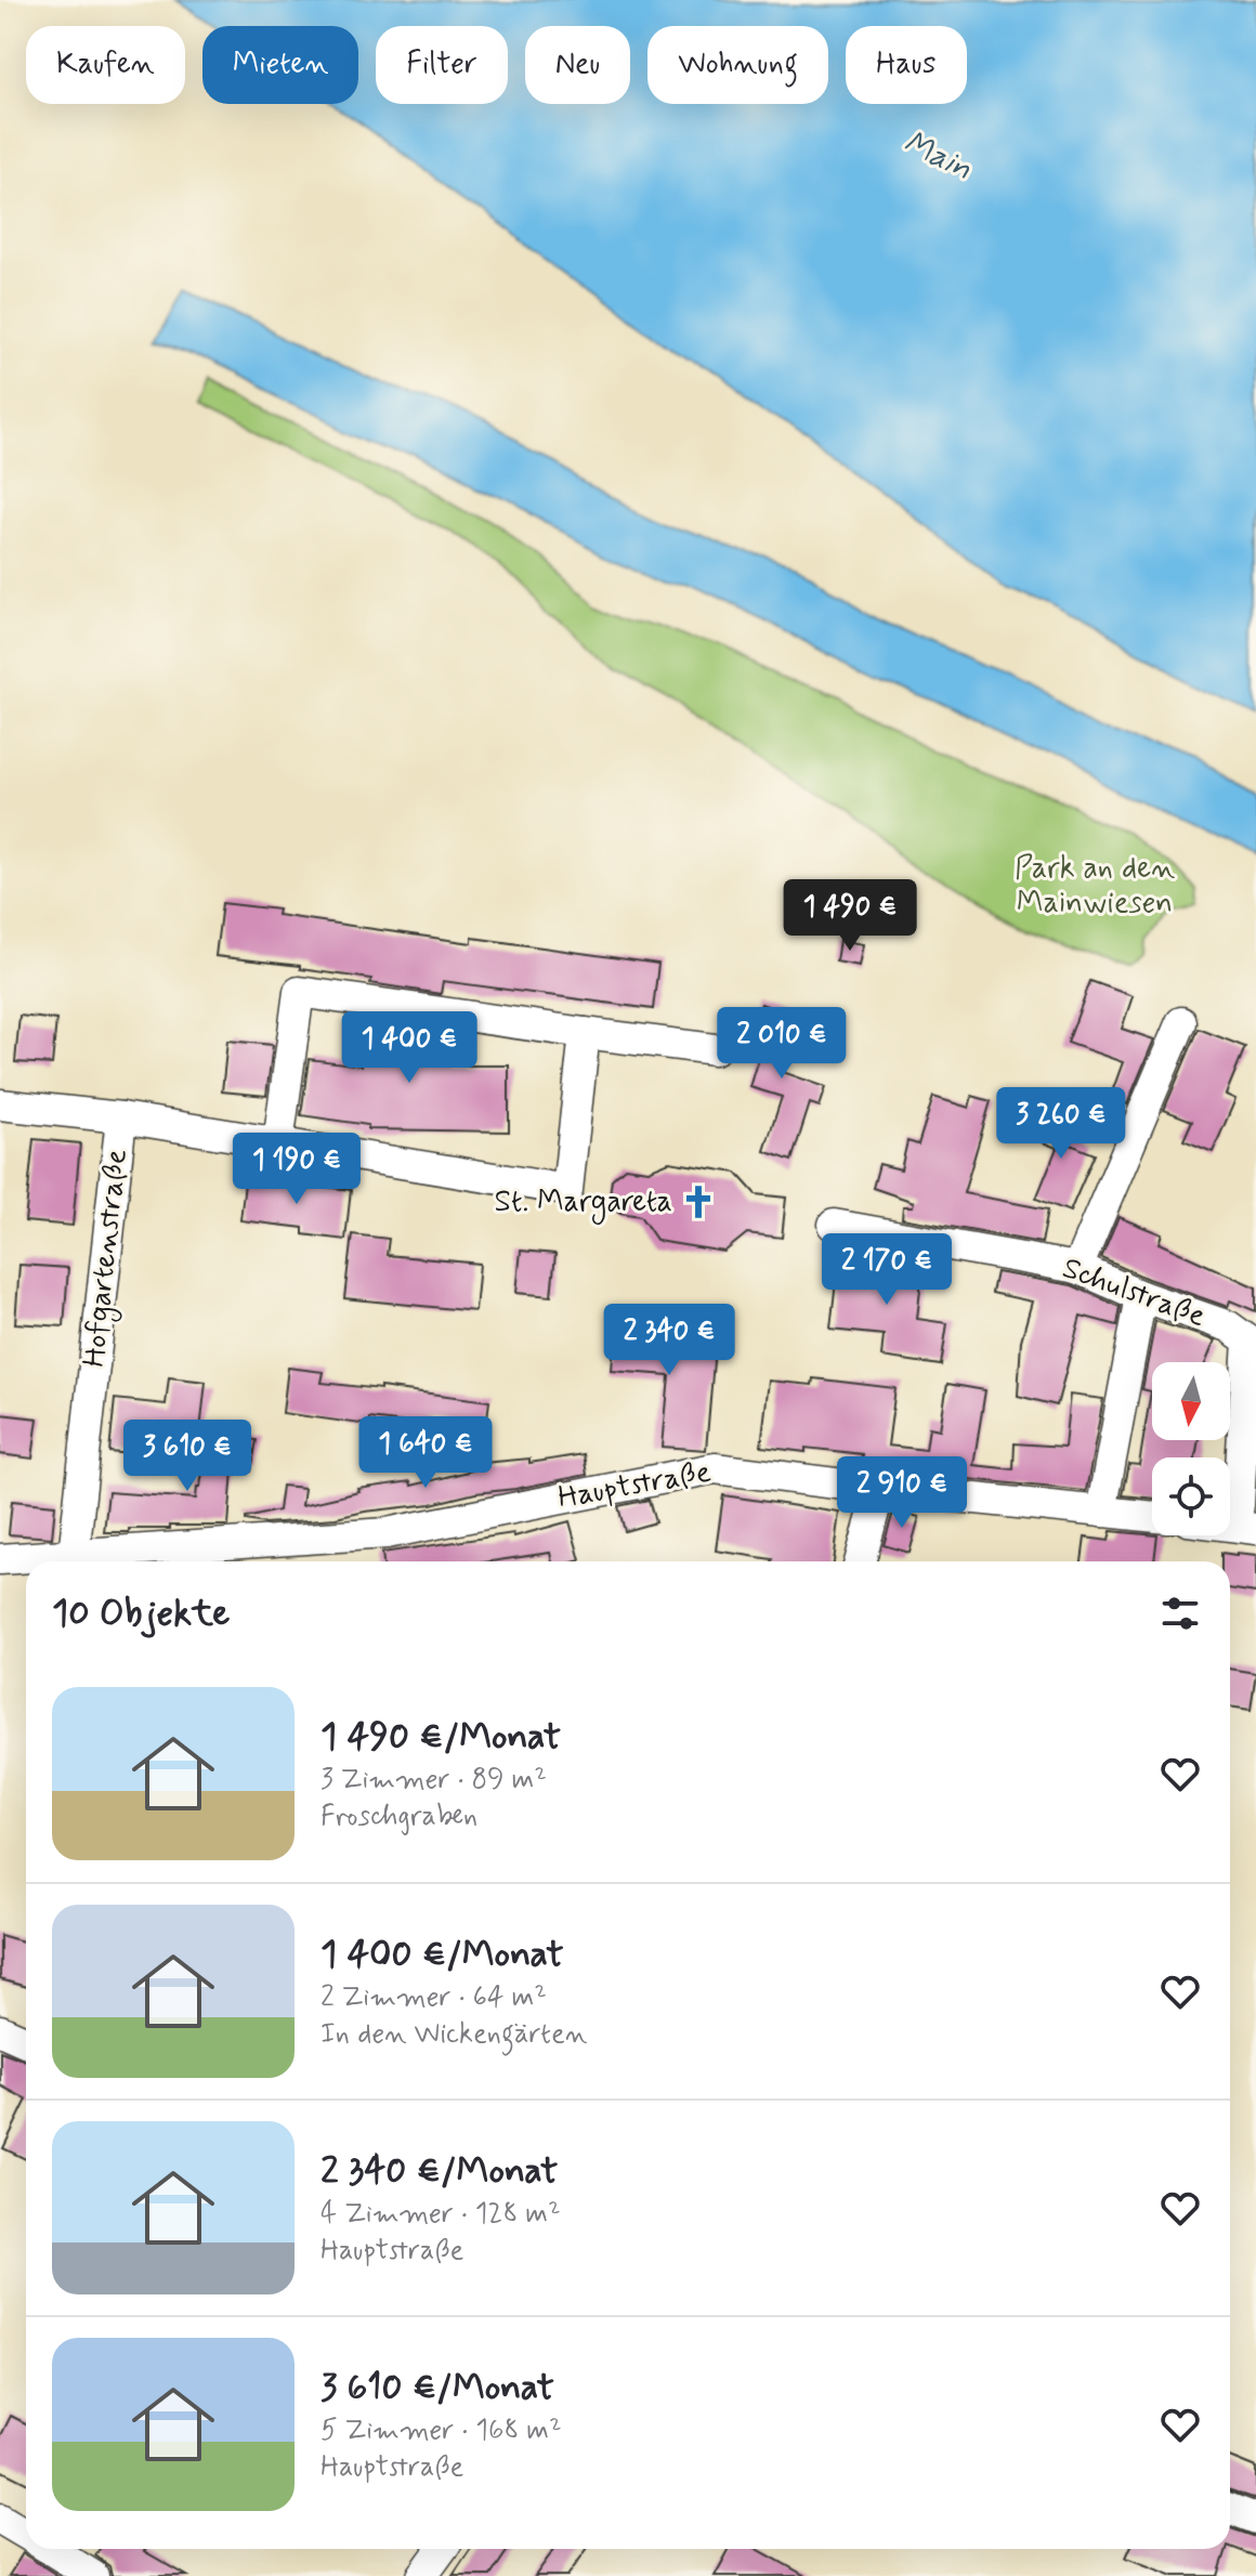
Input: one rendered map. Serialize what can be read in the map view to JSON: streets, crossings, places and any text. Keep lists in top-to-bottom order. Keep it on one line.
{"streets":{"street":["Hofgartenstraße","Schulstraße","Hauptstraße"]},"crossings":[["Hofgartenstraße","Hauptstraße"]],"water":["Main"],"parks":["Park an den Mainwiesen"],"places":{"church":["St. Margareta"]},"north":"bottom","page":{"chip":["Kaufen","Mieten","Filter","Neu","Wohnung","Haus"],"price":["1 490 €","2 010 €","1 400 €","3 260 €","1 190 €","2 170 €","2 340 €","1 640 €","3 610 €","2 910 €"],"heading":"10 Objekte","list":[{"name":"1 490 €/Monat","note":"3 Zimmer · 89 m² · Froschgraben"},{"name":"1 400 €/Monat","note":"2 Zimmer · 64 m² · In den Wickengärten"},{"name":"2 340 €/Monat","note":"4 Zimmer · 128 m² · Hauptstraße"},{"name":"3 610 €/Monat","note":"5 Zimmer · 168 m² · Hauptstraße"}]}}
